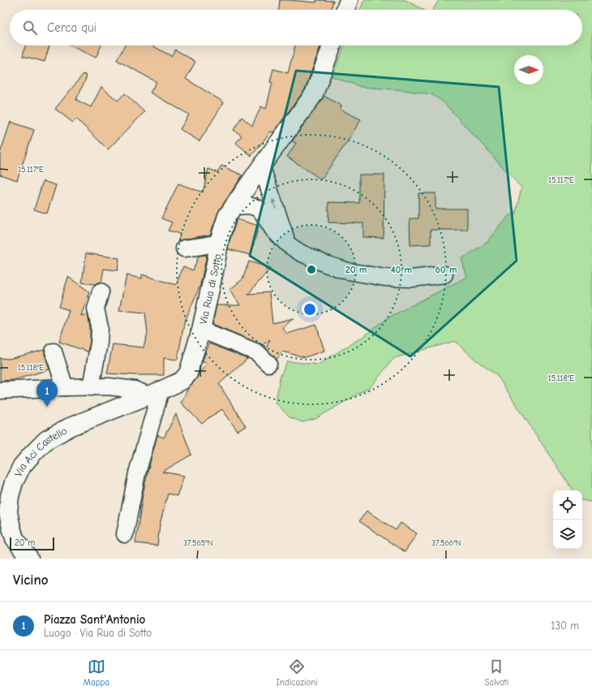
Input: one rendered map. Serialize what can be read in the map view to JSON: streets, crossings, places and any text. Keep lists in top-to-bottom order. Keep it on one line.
{"streets":{"street":["Via Rua di Sotto","Via Aci Castello"]},"crossings":[["Via Rua di Sotto","Via Aci Castello"]],"scale_bar":"20 m","north":"right","page":{"search":"Cerca qui","pins":"1","scale":"20 m","heading":"Vicino","list":[{"mark":"1","name":"Piazza Sant'Antonio","note":"Luogo · Via Rua di Sotto","value":"130 m"}],"nav":["Mappa","Indicazioni","Salvati"]},"coordinates":["15.117°E","15.118°E","37.565°N","37.566°N"],"rings":["20 m","40 m","60 m"]}
